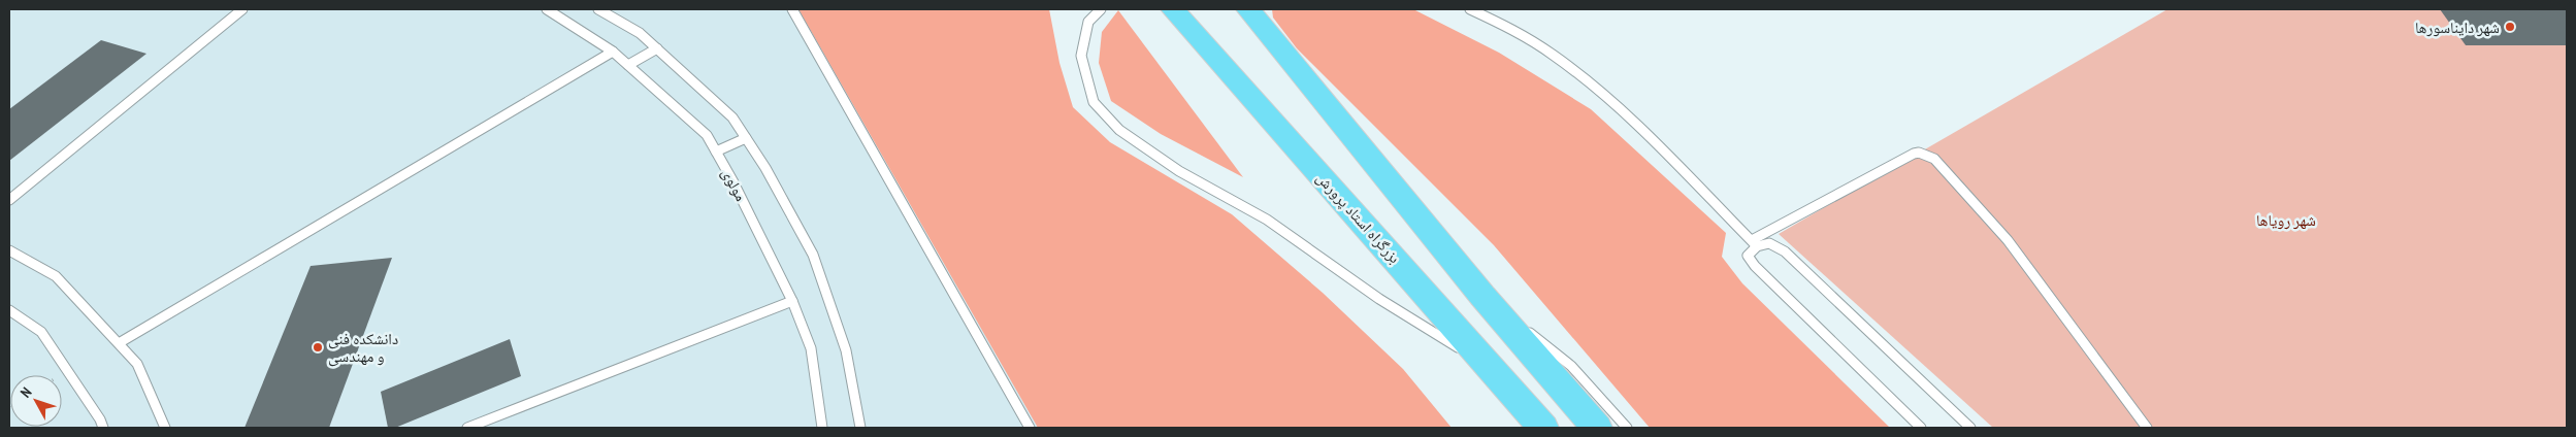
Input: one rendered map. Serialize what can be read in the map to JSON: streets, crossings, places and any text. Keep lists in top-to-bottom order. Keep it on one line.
{"streets":{"highway":["بزرگراه استاد پرورش"],"lane":["مولوی"]},"parks":["شهر رویاها"],"places":["شهر دایناسورها","دانشکده فنی و مهندسی"],"north":"top left"}
